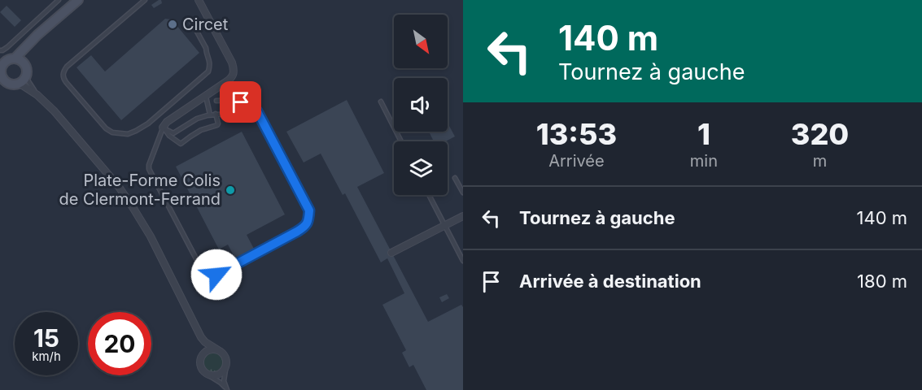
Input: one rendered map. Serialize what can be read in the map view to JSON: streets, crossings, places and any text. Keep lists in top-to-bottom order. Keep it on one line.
{"places":["Circet","Plate-Forme Colis de Clermont-Ferrand"],"north":"bottom right","page":{"turn":["140 m","Tournez à gauche"],"eta":["13:53","Arrivée","1","min","320","m"],"list":[{"name":"Tournez à gauche","value":"140 m"},{"name":"Arrivée à destination","value":"180 m"}],"speed":"15 km/h","limit":"20"}}
